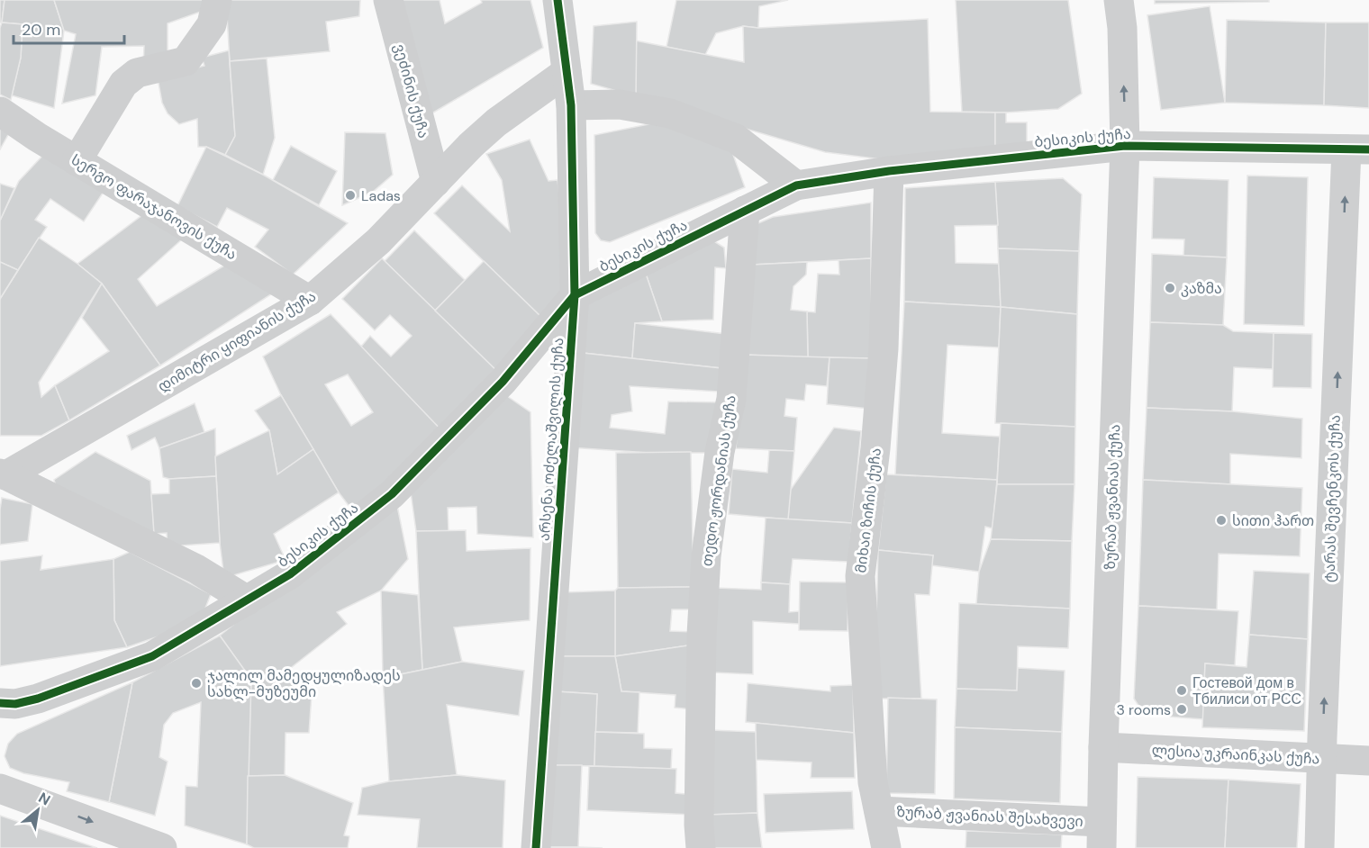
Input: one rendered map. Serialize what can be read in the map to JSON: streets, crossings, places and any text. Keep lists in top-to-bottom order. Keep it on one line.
{"streets":{"street":["ვეძინის ქუჩა","ბესიკის ქუჩა","სერგო ფარაჯანოვის ქუჩა","დიმიტრი ყიფიანის ქუჩა","არსენა ოძელაშვილის ქუჩა","თედო ჟორდანიას ქუჩა","ზურაბ ჟვანიას ქუჩა","ტარას შევჩენკოს ქუჩა","მიხაი ზიჩის ქუჩა","ლესია უკრაინკას ქუჩა","ზურაბ ჟვანიას შესახვევი"]},"crossings":[["ვეძინის ქუჩა","დიმიტრი ყიფიანის ქუჩა"],["ბესიკის ქუჩა","დიმიტრი ყიფიანის ქუჩა"],["ბესიკის ქუჩა","არსენა ოძელაშვილის ქუჩა"],["ბესიკის ქუჩა","თედო ჟორდანიას ქუჩა"],["ბესიკის ქუჩა","ზურაბ ჟვანიას ქუჩა"],["ბესიკის ქუჩა","ტარას შევჩენკოს ქუჩა"],["ბესიკის ქუჩა","მიხაი ზიჩის ქუჩა"],["სერგო ფარაჯანოვის ქუჩა","დიმიტრი ყიფიანის ქუჩა"],["დიმიტრი ყიფიანის ქუჩა","არსენა ოძელაშვილის ქუჩა"],["ზურაბ ჟვანიას ქუჩა","ლესია უკრაინკას ქუჩა"],["ზურაბ ჟვანიას ქუჩა","ზურაბ ჟვანიას შესახვევი"],["ტარას შევჩენკოს ქუჩა","ლესია უკრაინკას ქუჩა"],["მიხაი ზიჩის ქუჩა","ზურაბ ჟვანიას შესახვევი"]],"one_way":["ტარას შევჩენკოს ქუჩა"],"places":["Ladas","კაზმა","სითი ჰართ","ჯალილ მამედყულიზადეს სახლ-მუზეუმი","Гостевой дом в Тбилиси от РСС","3 rooms"],"scale_bar":"20 m","north":"top right"}
